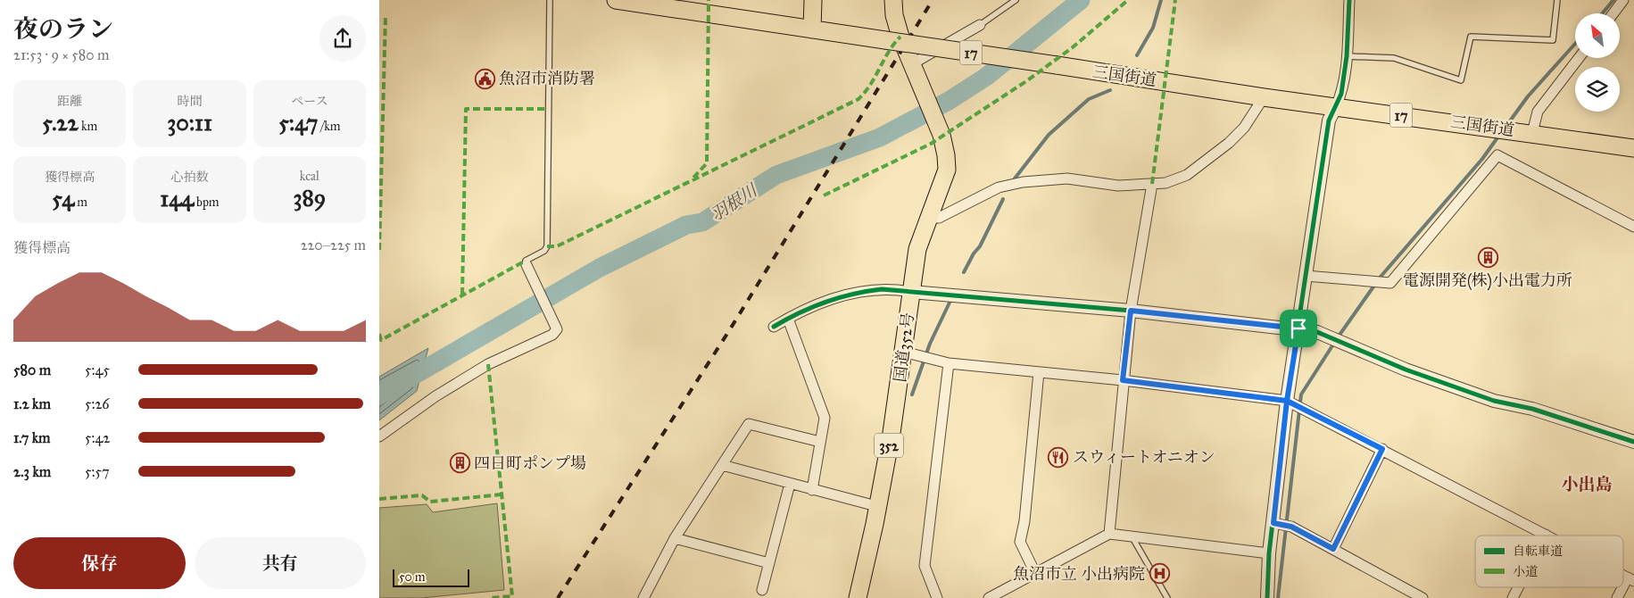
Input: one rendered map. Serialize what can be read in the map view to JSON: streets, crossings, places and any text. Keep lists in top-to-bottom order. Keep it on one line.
{"streets":{"highway":["17","三国街道","国道352号","352"]},"districts":["小出島"],"water":["羽根川"],"places":{"public building":["魚沼市消防署"],"building":["電源開発(株)小出電力所","四日町ポンプ場"],"restaurant":["スウィートオニオン"],"hospital":["魚沼市立 小出病院"]},"legend":["自転車道","小道"],"scale_bar":"50 m","north":"top left","page":{"heading":["夜のラン","21:53 · 9 × 580 m"],"stats":[["距離","5.22 km"],["時間","30:11"],["ペース","5:47 /km"],["獲得標高","54 m"],["心拍数","144 bpm"],["kcal","389"]],"chart":["獲得標高","220–225 m"],"list":[{"name":"580 m","note":"5:45"},{"name":"1.2 km","note":"5:26"},{"name":"1.7 km","note":"5:42"},{"name":"2.3 km","note":"5:57"}],"buttons":["保存","共有"],"scale":"50 m"}}
